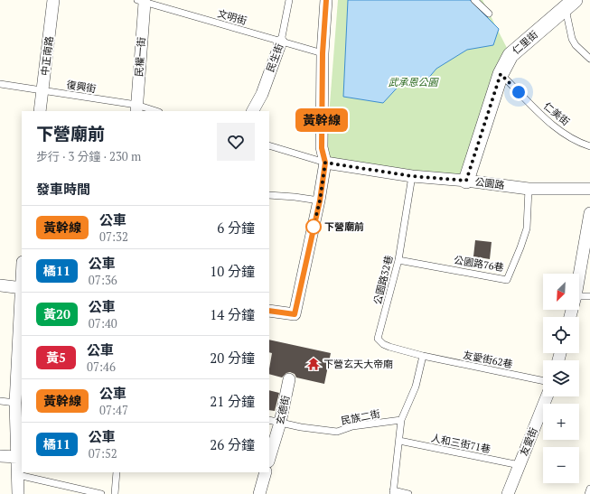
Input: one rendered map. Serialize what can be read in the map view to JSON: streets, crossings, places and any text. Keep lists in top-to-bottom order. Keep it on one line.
{"streets":{"street":["仁里街","中正南路","民權一街","民生街","公園路","玄德街","友愛街"],"lane":["文明街","復興街","仁美街","公園路76巷","公園路32巷","友愛街62巷","民族二街","人和三街71巷"]},"crossings":[["文明街","民權一街"],["文明街","民生街"],["仁里街","仁美街"],["仁里街","公園路"],["中正南路","復興街"],["民權一街","復興街"],["公園路","公園路76巷"],["公園路","公園路32巷"],["公園路76巷","公園路32巷"],["公園路32巷","友愛街62巷"],["玄德街","民族二街"],["友愛街","人和三街71巷"]],"parks":["武承恩公園"],"places":{"other":["下營廟前"],"temple":["下營玄天大帝廟"]},"lines":["bus line 黃幹線"],"north":"bottom left","page":{"on_map":"黃幹線","heading":[["下營廟前","步行 · 3 分鐘 · 230 m"],"發車時間"],"list":[{"mark":"黃幹線","name":"公車","note":"07:32","value":"6 分鐘"},{"mark":"橘11","name":"公車","note":"07:36","value":"10 分鐘"},{"mark":"黃20","name":"公車","note":"07:40","value":"14 分鐘"},{"mark":"黃5","name":"公車","note":"07:46","value":"20 分鐘"},{"mark":"黃幹線","name":"公車","note":"07:47","value":"21 分鐘"},{"mark":"橘11","name":"公車","note":"07:52","value":"26 分鐘"}],"map_buttons":["+","−"]}}
